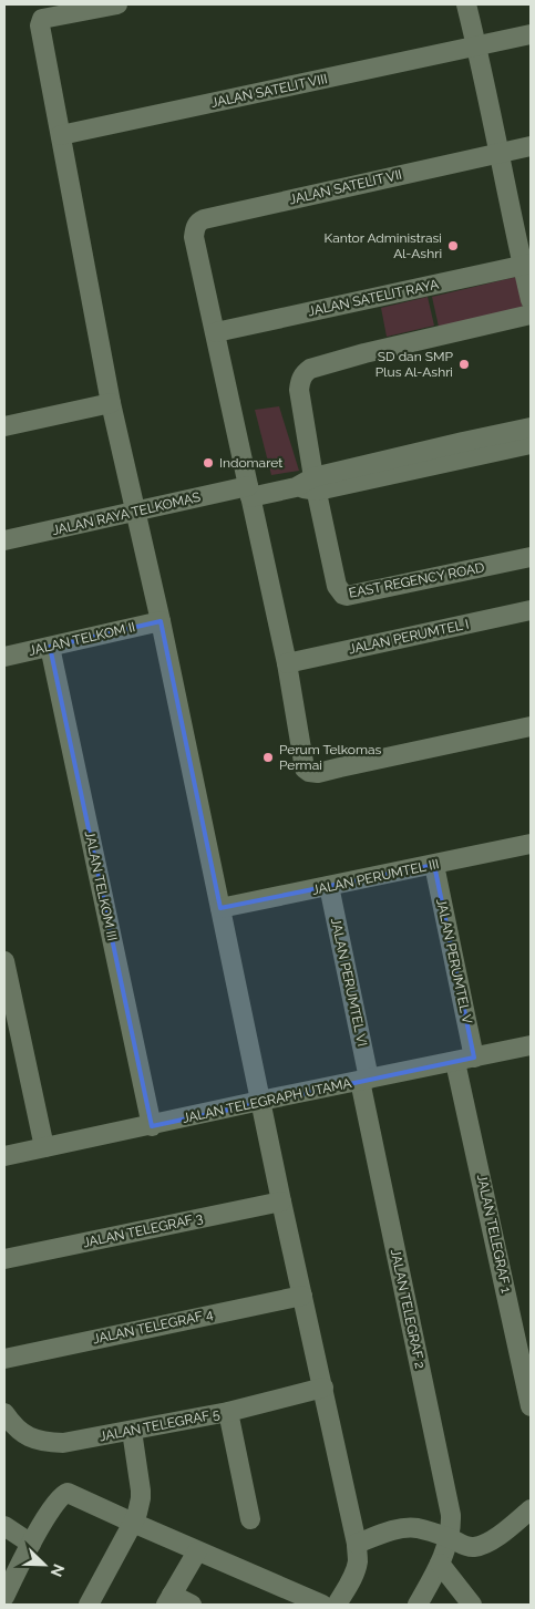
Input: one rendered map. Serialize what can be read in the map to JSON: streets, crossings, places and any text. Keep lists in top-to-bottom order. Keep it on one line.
{"streets":{"street":["JALAN SATELIT VIII","JALAN SATELIT VII","JALAN SATELIT RAYA","JALAN RAYA TELKOMAS","EAST REGENCY ROAD","JALAN PERUMTEL I","JALAN TELKOM II","JALAN PERUMTEL III","JALAN TELKOM III","JALAN PERUMTEL V","JALAN PERUMTEL VI","JALAN TELEGRAPH UTAMA","JALAN TELEGRAF 3","JALAN TELEGRAF 1","JALAN TELEGRAF 2","JALAN TELEGRAF 4","JALAN TELEGRAF 5"]},"crossings":[["JALAN SATELIT VII","JALAN SATELIT RAYA"],["JALAN RAYA TELKOMAS","EAST REGENCY ROAD"],["JALAN TELKOM II","JALAN TELKOM III"],["JALAN PERUMTEL III","JALAN PERUMTEL V"],["JALAN PERUMTEL III","JALAN PERUMTEL VI"],["JALAN TELKOM III","JALAN TELEGRAPH UTAMA"],["JALAN PERUMTEL V","JALAN TELEGRAPH UTAMA"],["JALAN PERUMTEL V","JALAN TELEGRAF 1"],["JALAN PERUMTEL VI","JALAN TELEGRAPH UTAMA"],["JALAN PERUMTEL VI","JALAN TELEGRAF 2"],["JALAN TELEGRAPH UTAMA","JALAN TELEGRAF 1"],["JALAN TELEGRAPH UTAMA","JALAN TELEGRAF 2"]],"places":["Kantor Administrasi Al-Ashri","SD dan SMP Plus Al-Ashri","Indomaret","Perum Telkomas Permai"],"north":"bottom right"}
